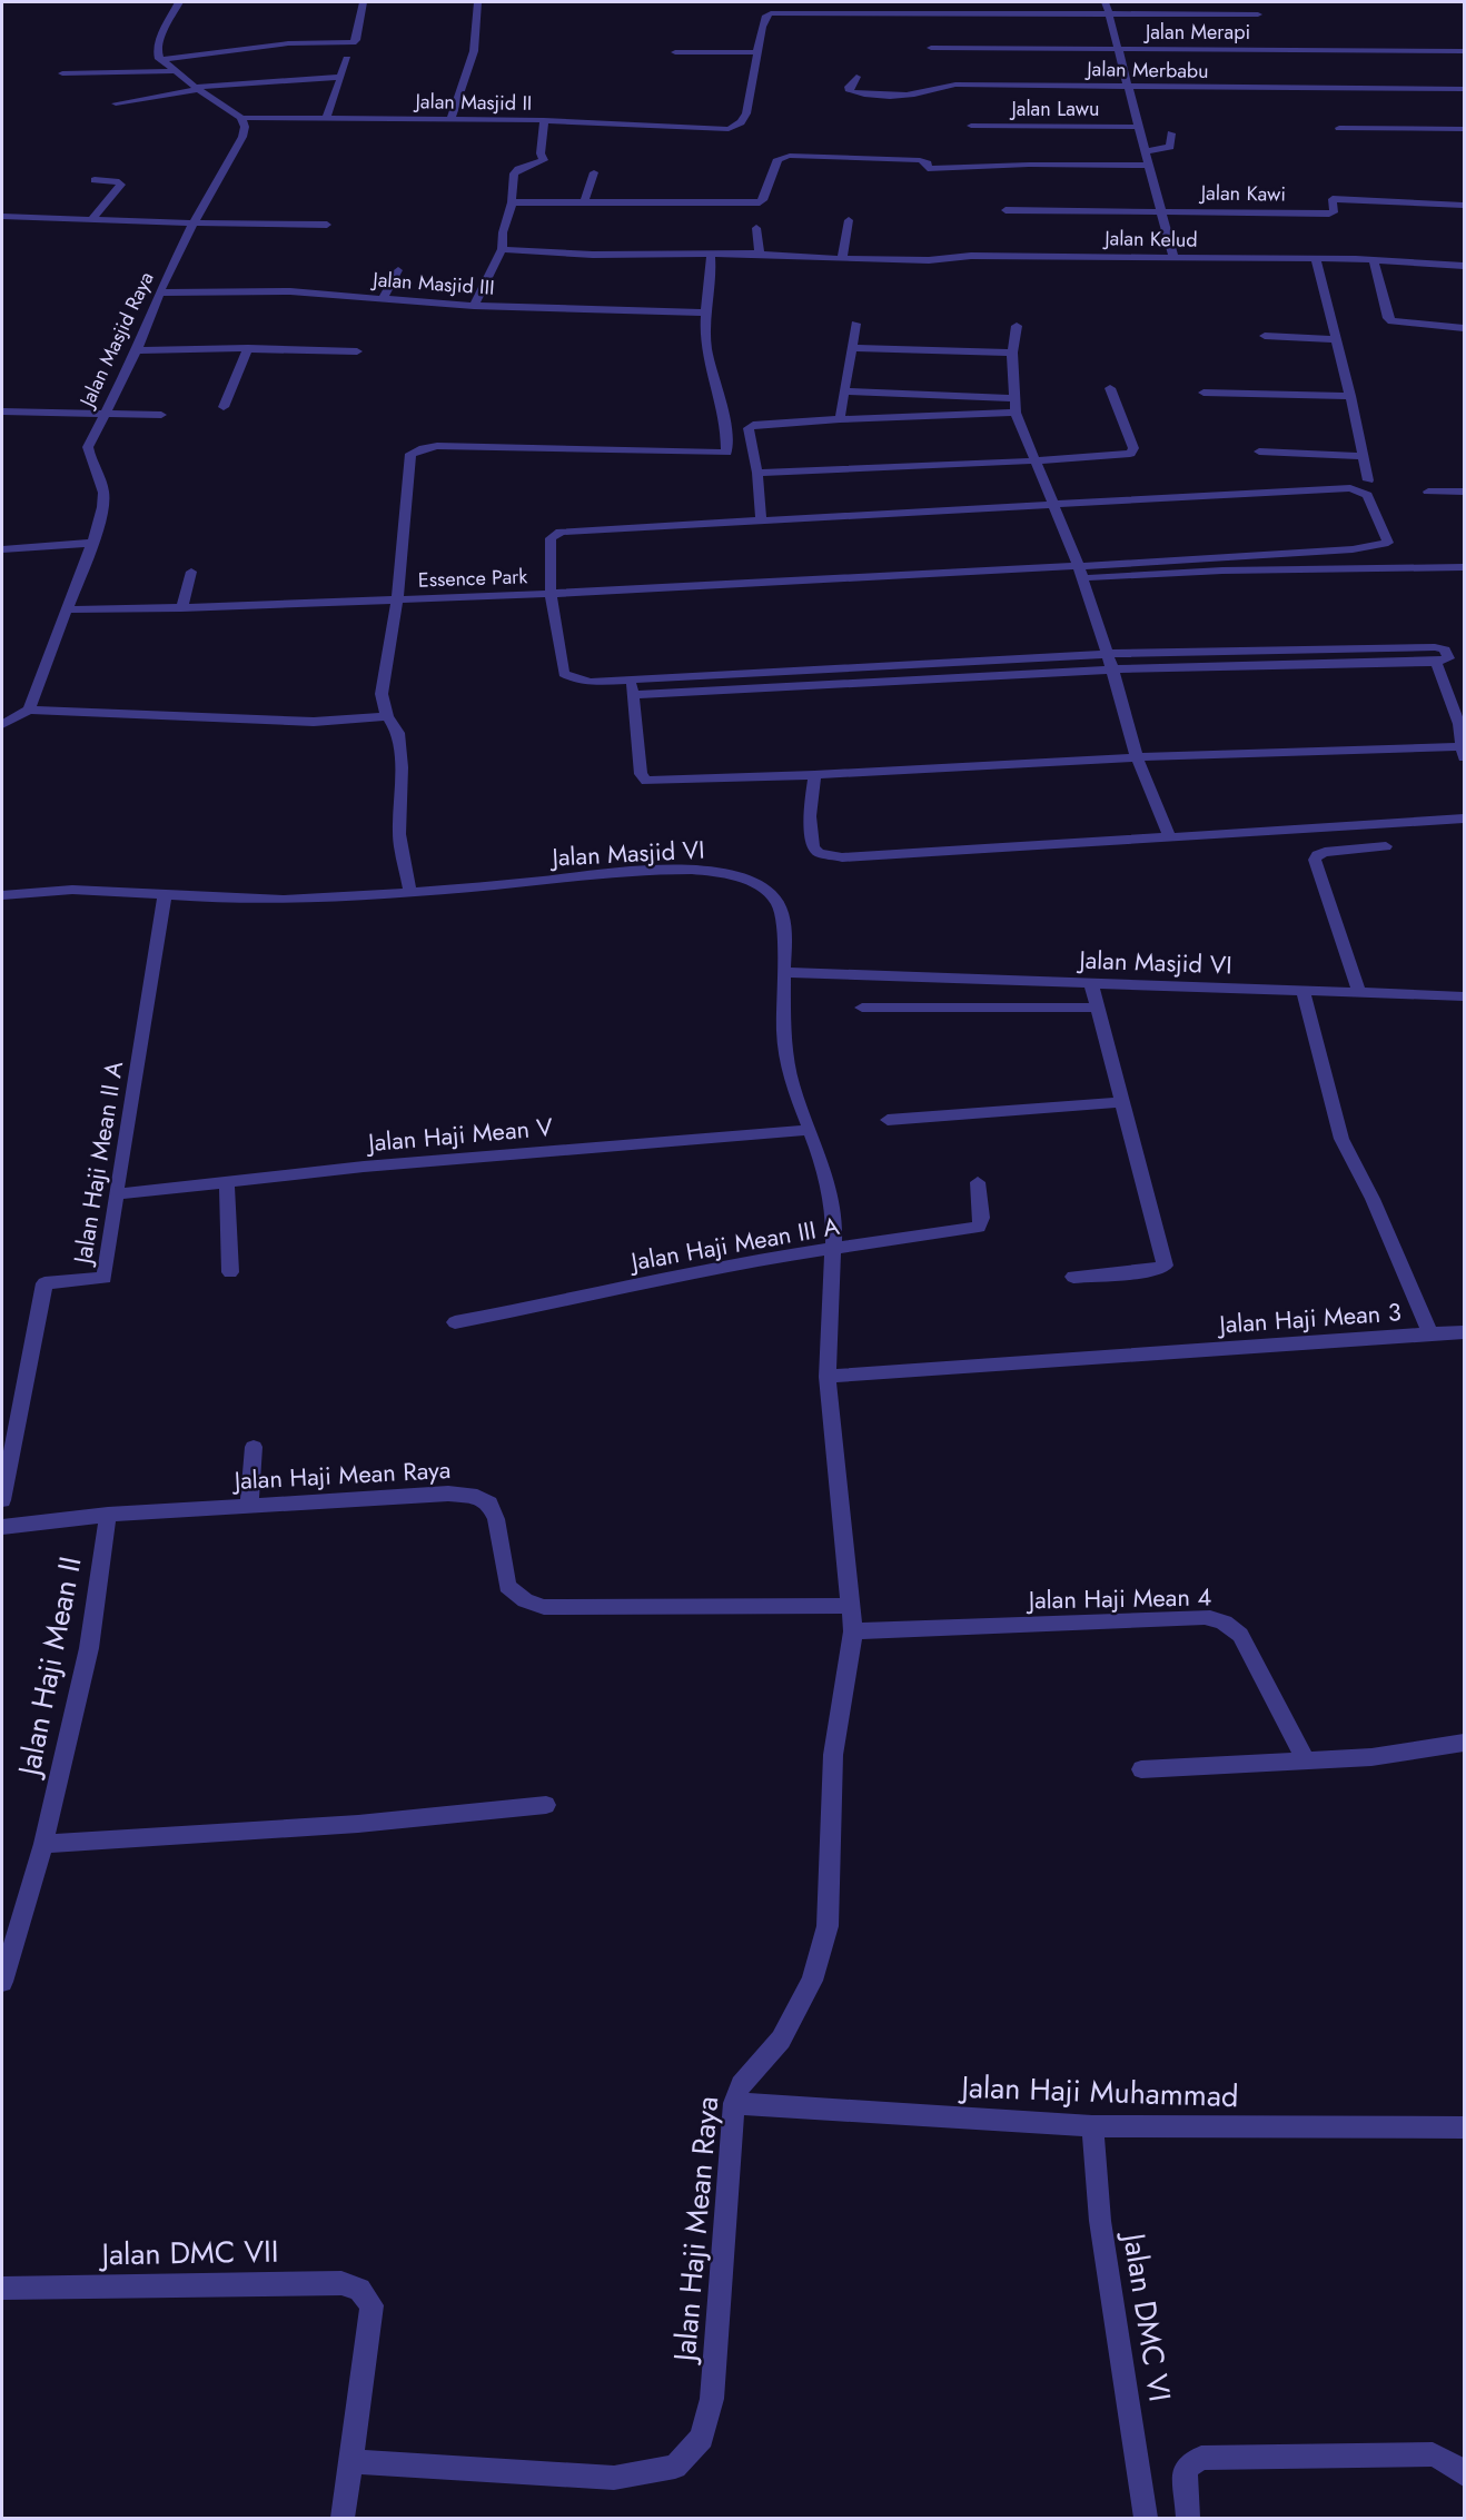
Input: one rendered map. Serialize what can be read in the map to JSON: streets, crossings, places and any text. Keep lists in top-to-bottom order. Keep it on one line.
{"streets":{"street":["Jalan Merapi","Jalan Merbabu","Jalan Masjid II","Jalan Lawu","Jalan Kawi","Jalan Kelud","Jalan Masjid III","Jalan Masjid Raya","Essence Park","Jalan Masjid VI","Jalan Haji Mean V","Jalan Haji Mean II A","Jalan Haji Mean III A","Jalan Haji Mean 3","Jalan Haji Mean Raya","Jalan Haji Mean 4","Jalan Haji Mean II","Jalan Haji Muhammad","Jalan DMC VII","Jalan DMC VI"]},"crossings":[["Jalan Masjid II","Jalan Masjid Raya"],["Jalan Masjid III","Jalan Masjid Raya"],["Jalan Masjid Raya","Essence Park"],["Jalan Masjid VI","Jalan Haji Mean II A"],["Jalan Masjid VI","Jalan Haji Mean 3"],["Jalan Masjid VI","Jalan Haji Mean Raya"],["Jalan Haji Mean V","Jalan Haji Mean II A"],["Jalan Haji Mean V","Jalan Haji Mean Raya"],["Jalan Haji Mean III A","Jalan Haji Mean Raya"],["Jalan Haji Mean 3","Jalan Haji Mean Raya"],["Jalan Haji Mean Raya","Jalan Haji Mean 4"],["Jalan Haji Mean Raya","Jalan Haji Mean II"],["Jalan Haji Mean Raya","Jalan Haji Muhammad"],["Jalan Haji Mean Raya","Jalan DMC VII"],["Jalan Haji Muhammad","Jalan DMC VI"]]}
